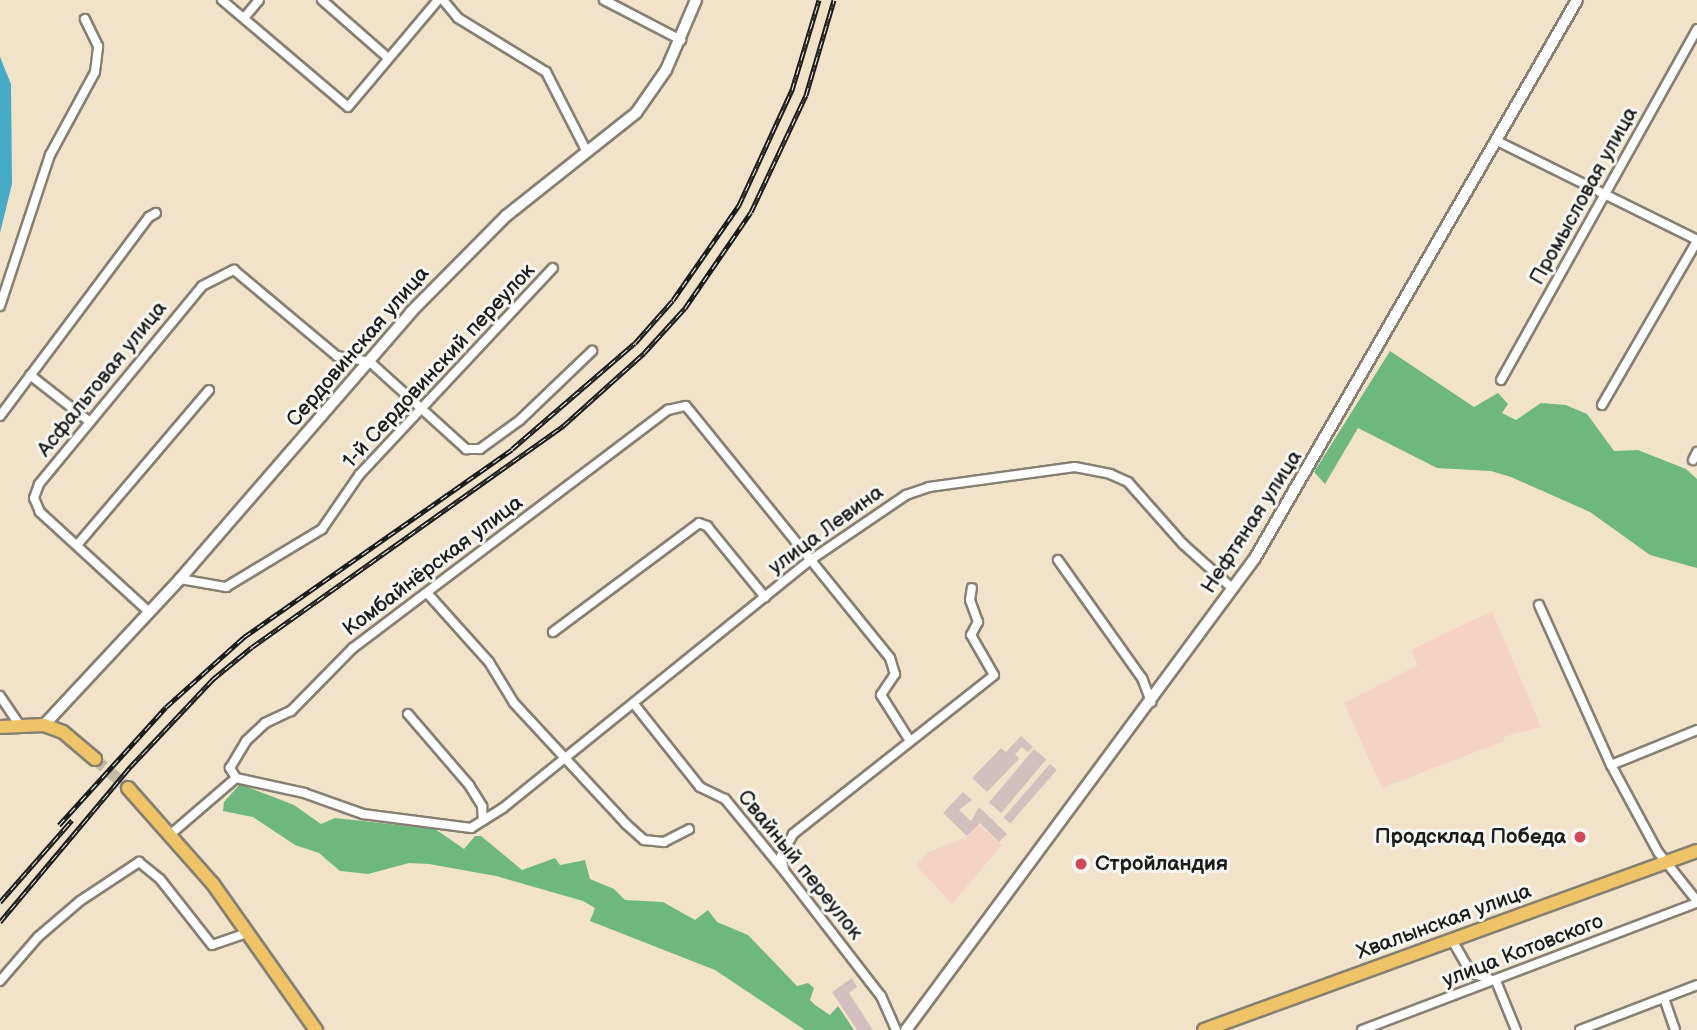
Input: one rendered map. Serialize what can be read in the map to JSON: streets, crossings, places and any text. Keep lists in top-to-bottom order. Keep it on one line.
{"streets":{"main road":["Хвалынская улица"],"street":["Промысловая улица","Сердовинская улица","1-й Сердовинский переулок","Асфальтовая улица","Нефтяная улица","улица Левина","Комбайнёрская улица","Свайный переулок","улица Котовского"]},"crossings":[["Сердовинская улица","1-й Сердовинский переулок"],["Сердовинская улица","Асфальтовая улица"],["Нефтяная улица","улица Левина"],["улица Левина","Комбайнёрская улица"],["улица Левина","Свайный переулок"]],"places":["Продсклад Победа","Стройландия"]}
